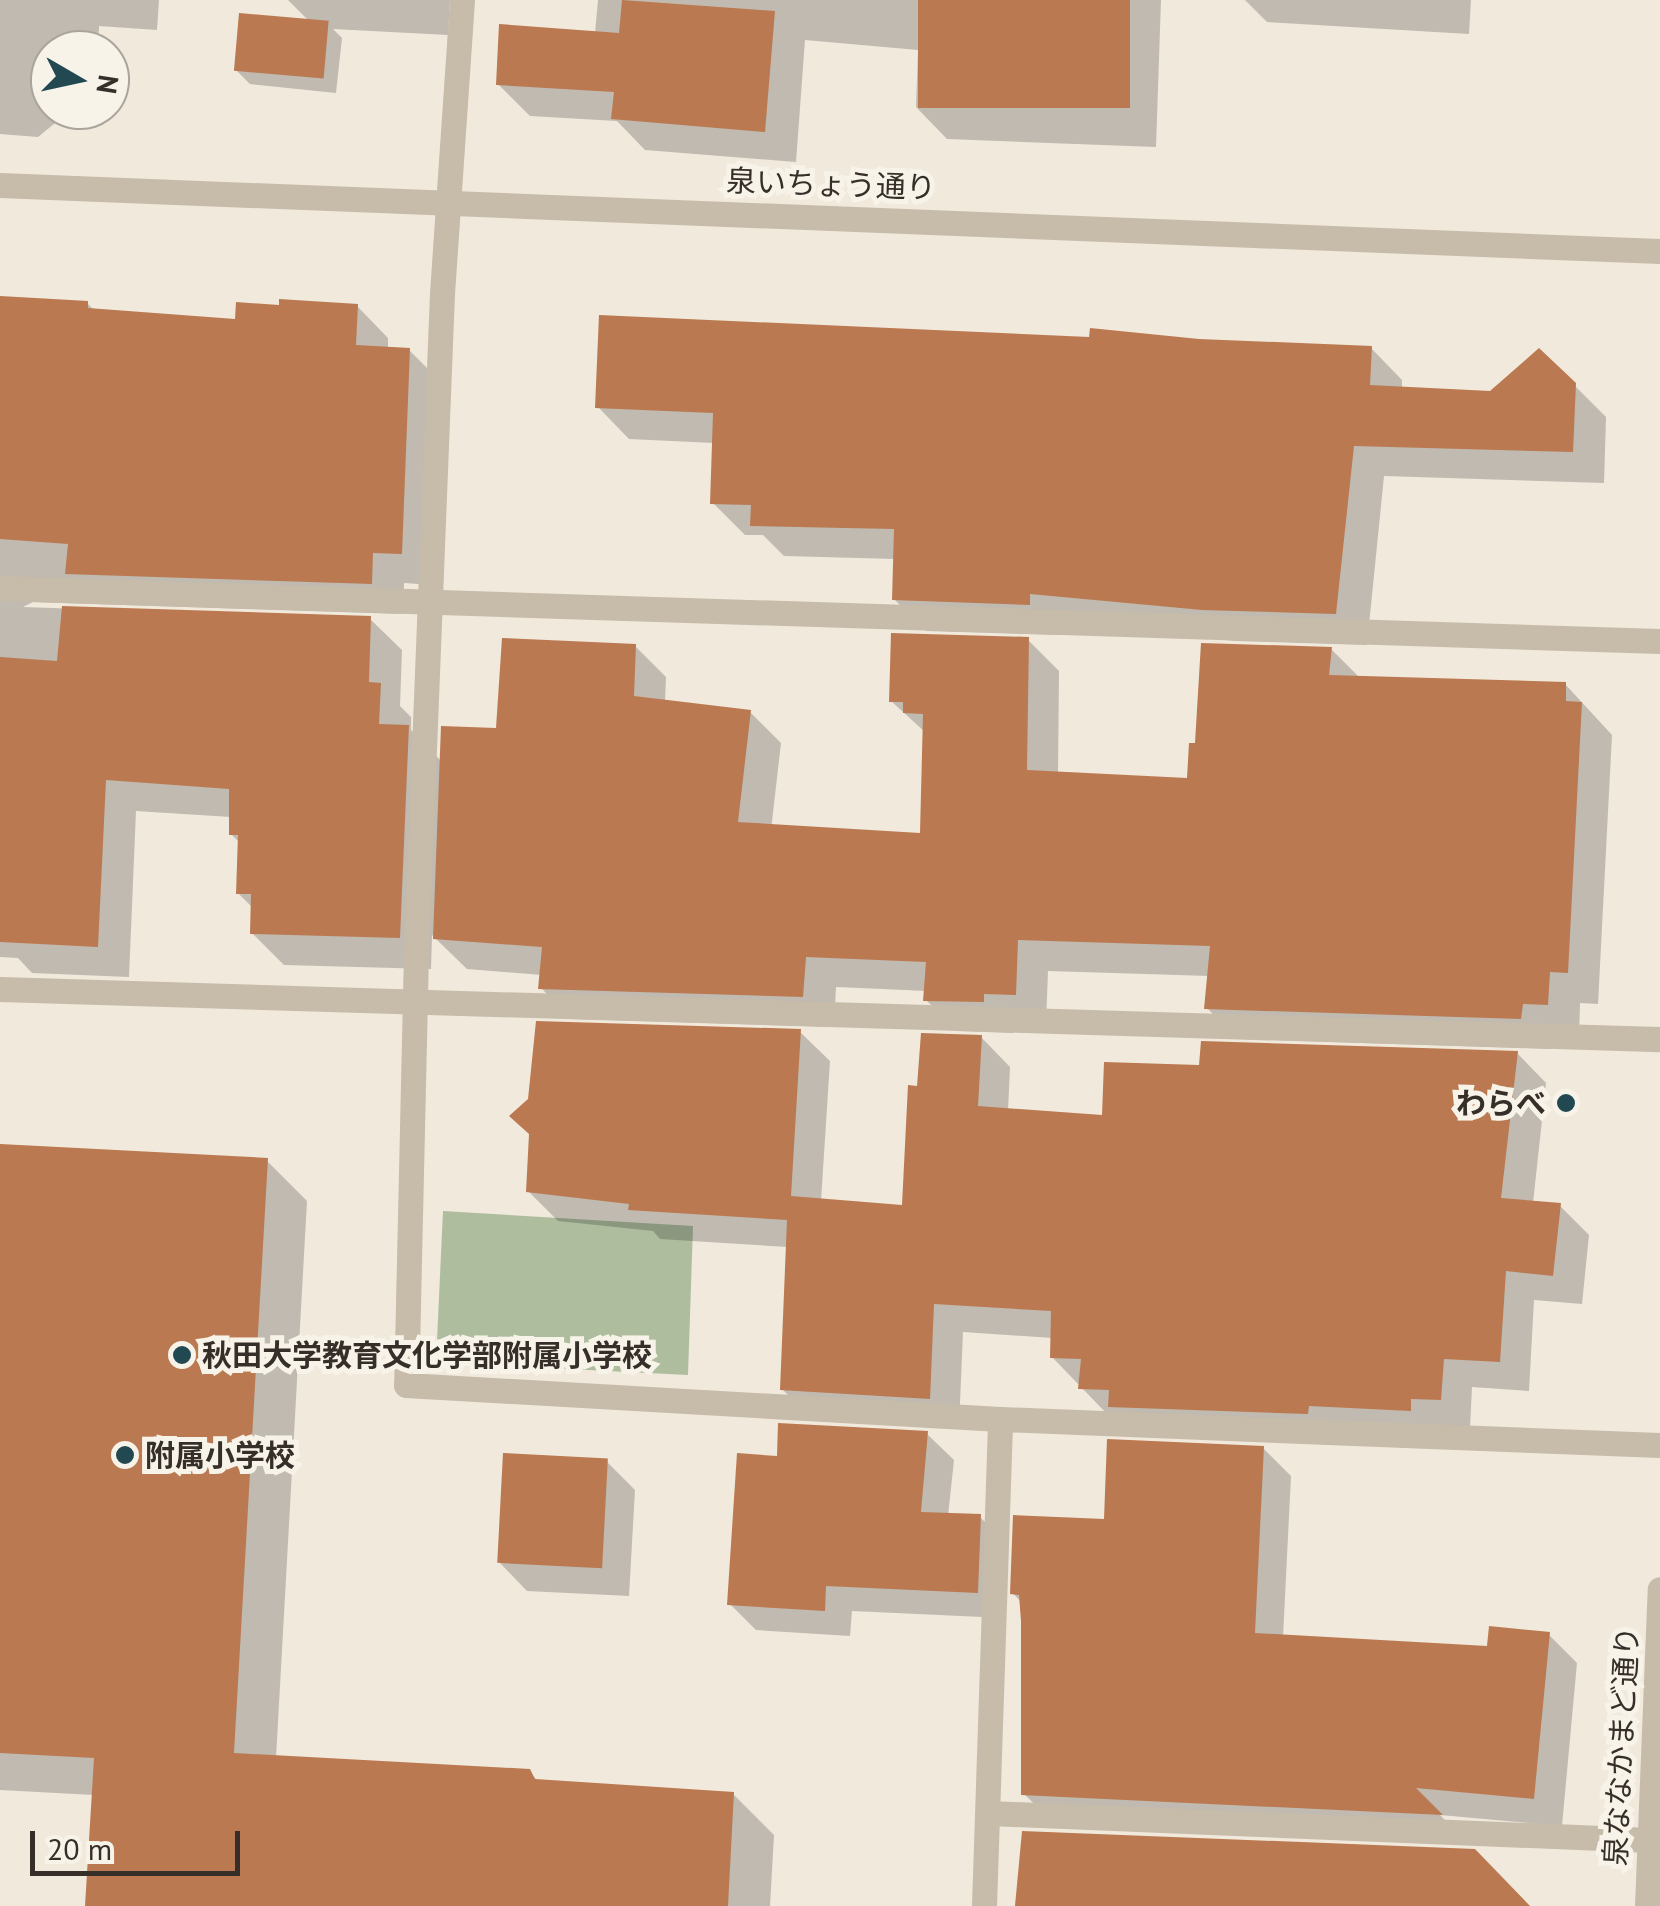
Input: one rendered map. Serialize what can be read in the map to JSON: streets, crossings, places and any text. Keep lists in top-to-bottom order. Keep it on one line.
{"streets":{"street":["泉いちょう通り","泉ななかまど通り"]},"places":["わらべ","秋田大学教育文化学部附属小学校","附属小学校"],"scale_bar":"20 m","north":"right"}
